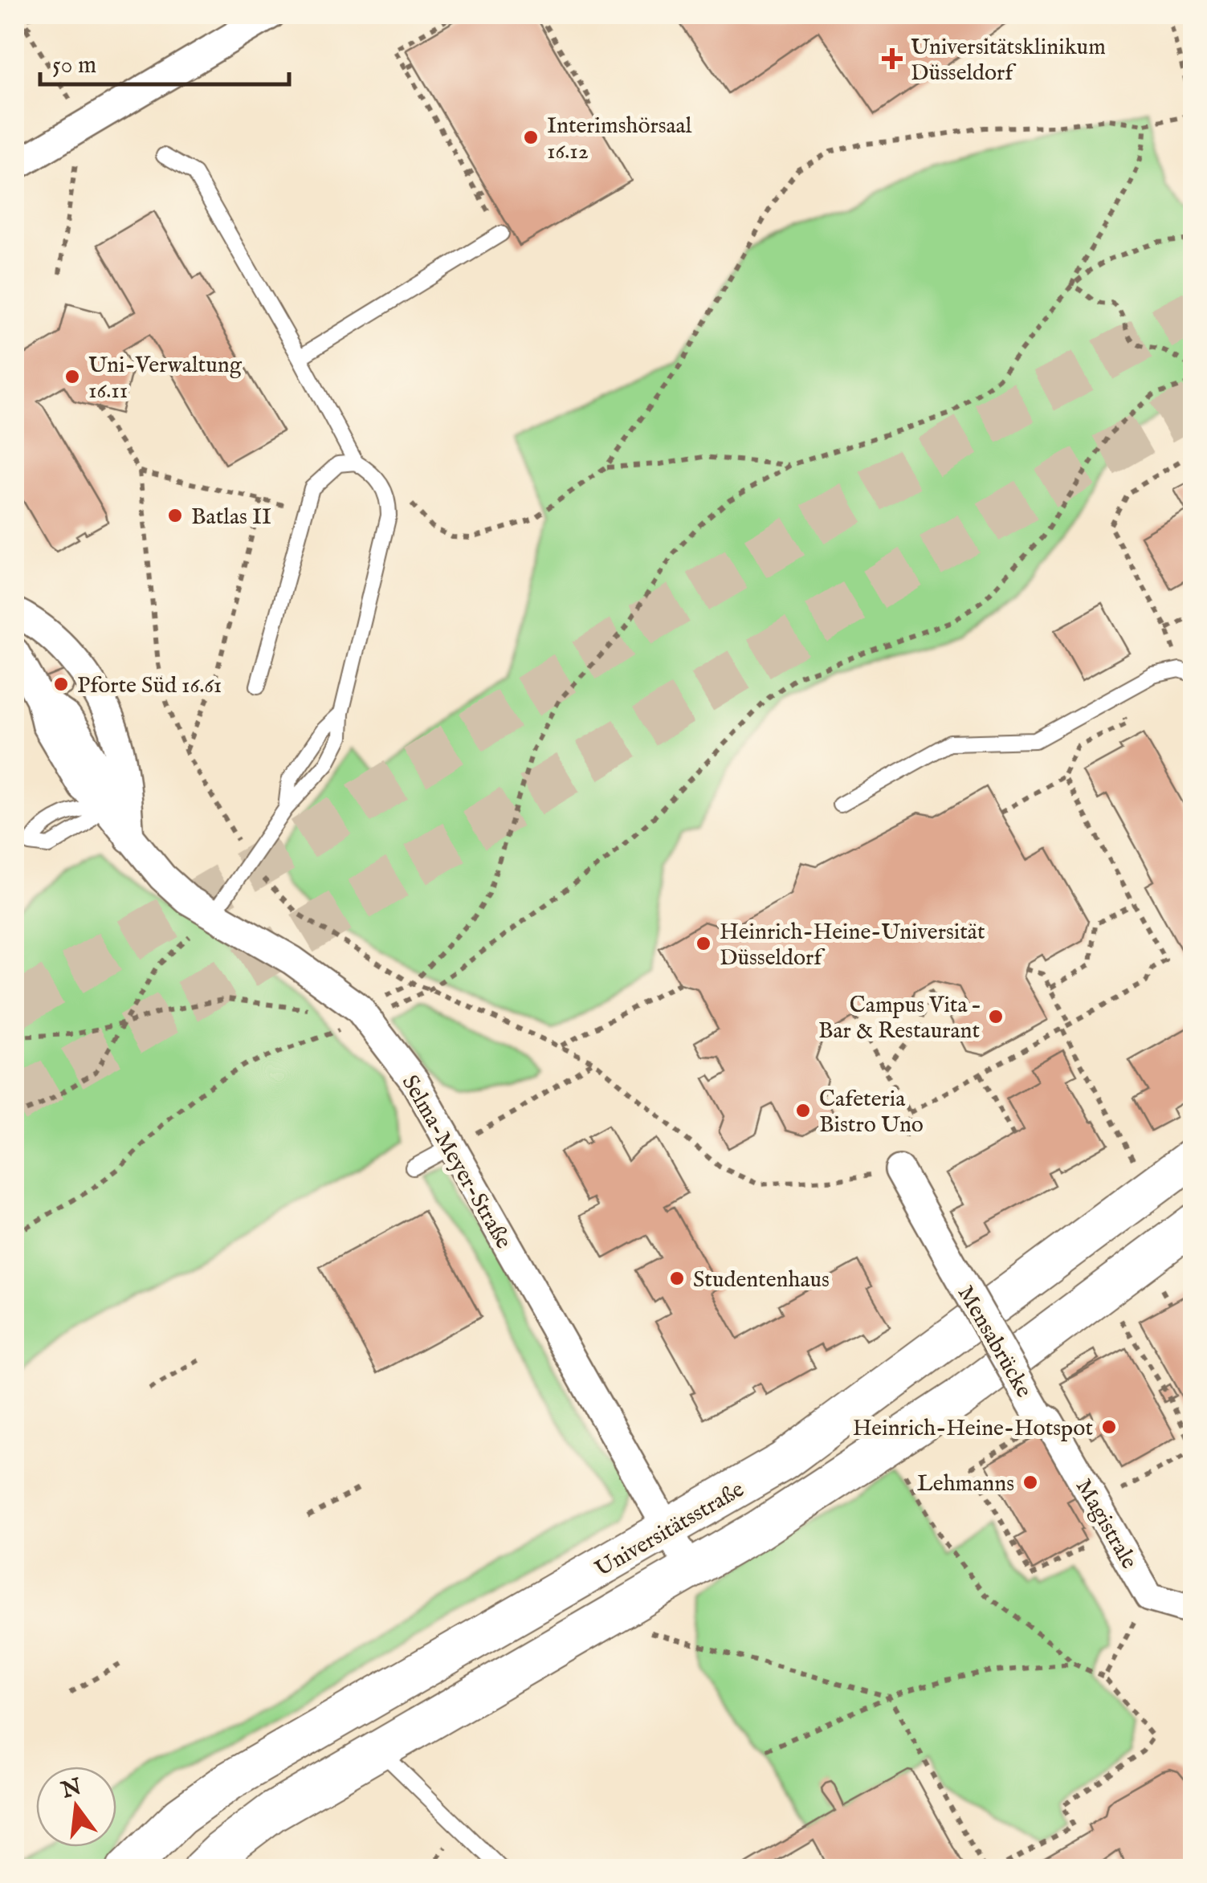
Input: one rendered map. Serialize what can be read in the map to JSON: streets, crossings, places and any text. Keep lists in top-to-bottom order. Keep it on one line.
{"streets":{"street":["Selma-Meyer-Straße","Mensabrücke","Magistrale","Universitätsstraße"]},"crossings":[["Selma-Meyer-Straße","Universitätsstraße"],["Mensabrücke","Magistrale"]],"places":{"health":["Universitätsklinikum Düsseldorf"],"other":["Interimshörsaal 16.12","Uni-Verwaltung 16.11","Batlas II","Pforte Süd 16.61","Heinrich-Heine-Universität Düsseldorf","Campus Vita – Bar & Restaurant","Cafeteria Bistro Uno","Studentenhaus","Heinrich-Heine-Hotspot","Lehmanns"]},"scale_bar":"50 m","north":"top"}
